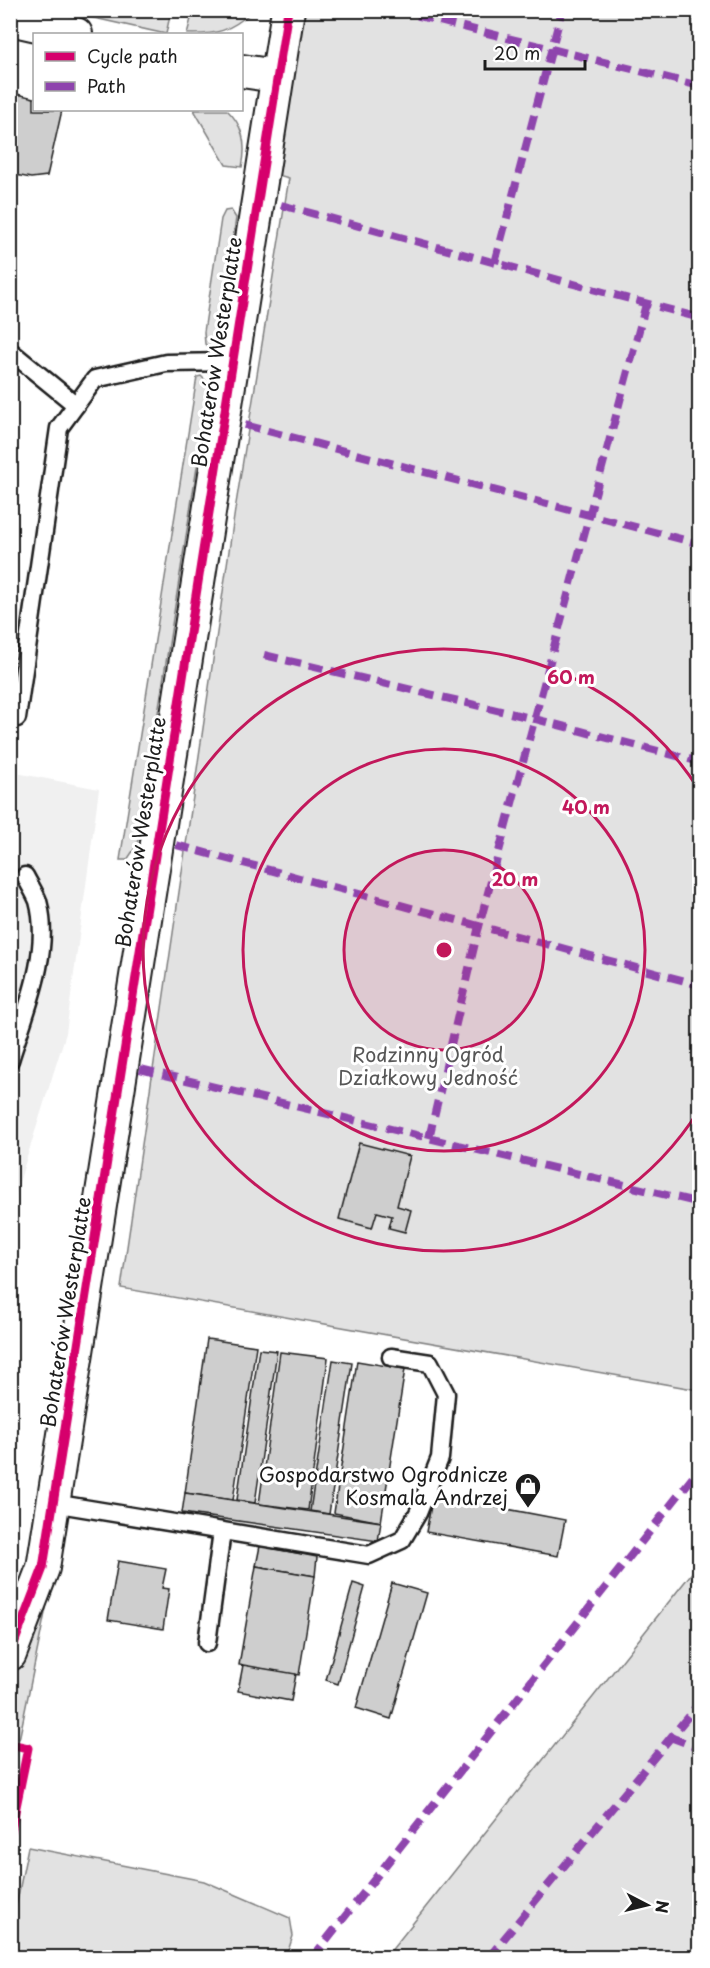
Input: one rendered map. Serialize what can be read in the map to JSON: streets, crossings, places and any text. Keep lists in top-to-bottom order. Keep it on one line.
{"streets":{"street":["Bohaterów Westerplatte"]},"parks":["Rodzinny Ogród Działkowy Jedność"],"places":{"shop":["Gospodarstwo Ogrodnicze Kosmala Andrzej"]},"legend":["Cycle path","Path"],"scale_bar":"20 m","north":"right","rings":["60 m","40 m","20 m"]}
